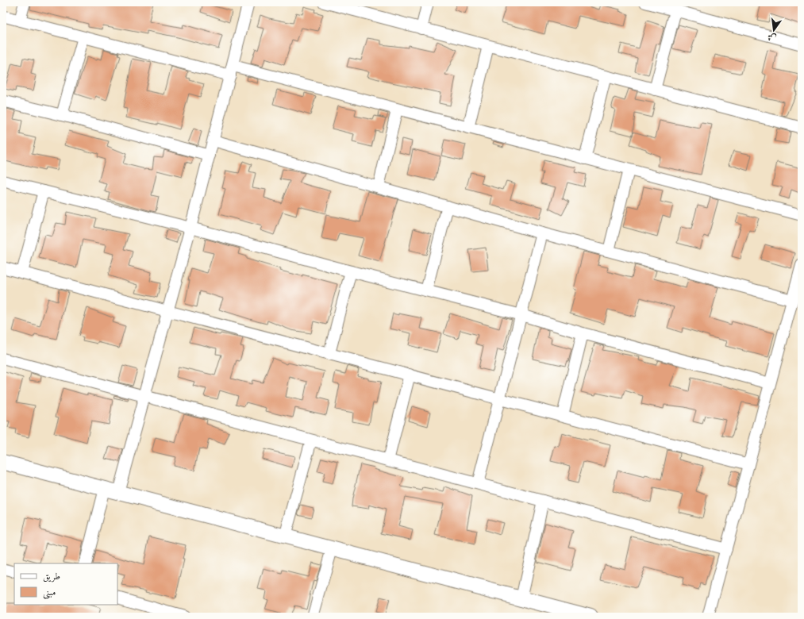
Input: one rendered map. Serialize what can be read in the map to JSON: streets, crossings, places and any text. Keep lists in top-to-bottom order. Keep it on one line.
{"legend":["طريق","مبنى"],"north":"bottom"}
